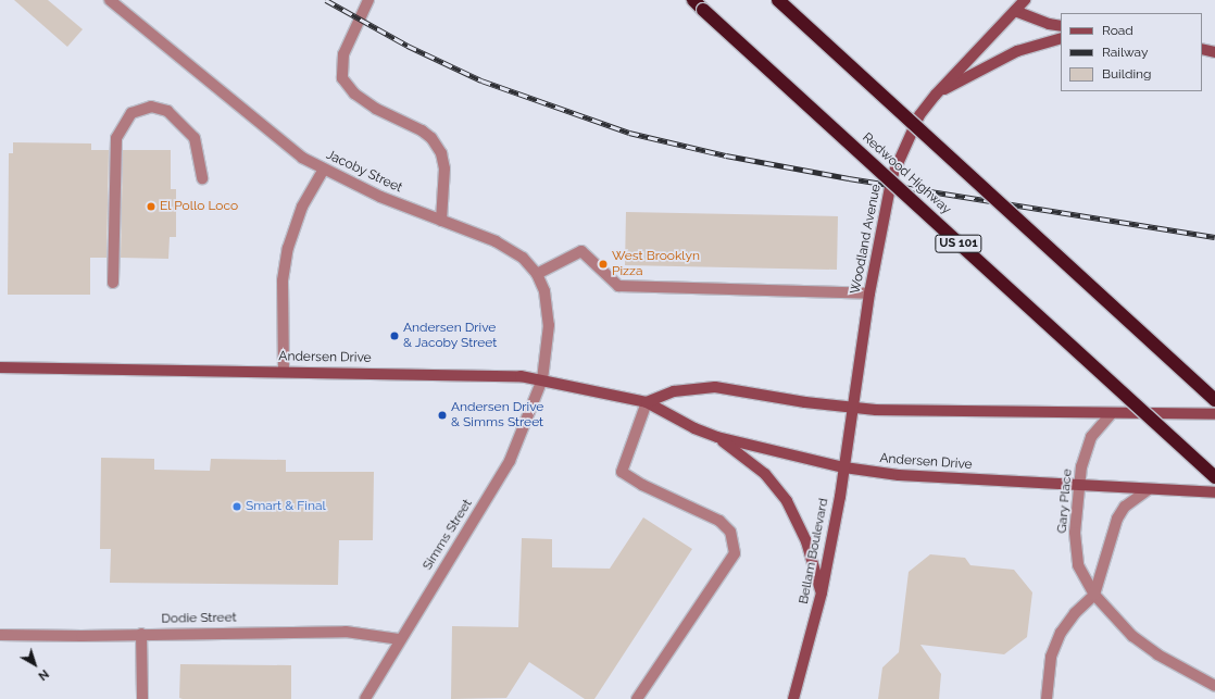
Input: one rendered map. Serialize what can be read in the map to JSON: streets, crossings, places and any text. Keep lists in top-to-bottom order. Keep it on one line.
{"streets":{"highway":["Redwood Highway","US 101"],"main road":["Woodland Avenue","Andersen Drive","Bellam Boulevard"],"street":["Jacoby Street","Gary Place","Simms Street","Dodie Street"]},"crossings":[["Jacoby Street","Andersen Drive"],["Jacoby Street","Simms Street"],["Woodland Avenue","Bellam Boulevard"],["Andersen Drive","Gary Place"],["Andersen Drive","Simms Street"],["Andersen Drive","Bellam Boulevard"],["Simms Street","Dodie Street"]],"places":["El Pollo Loco","West Brooklyn Pizza","Andersen Drive & Jacoby Street","Andersen Drive & Simms Street","Smart & Final"],"legend":["Road","Railway","Building"],"north":"bottom right"}
